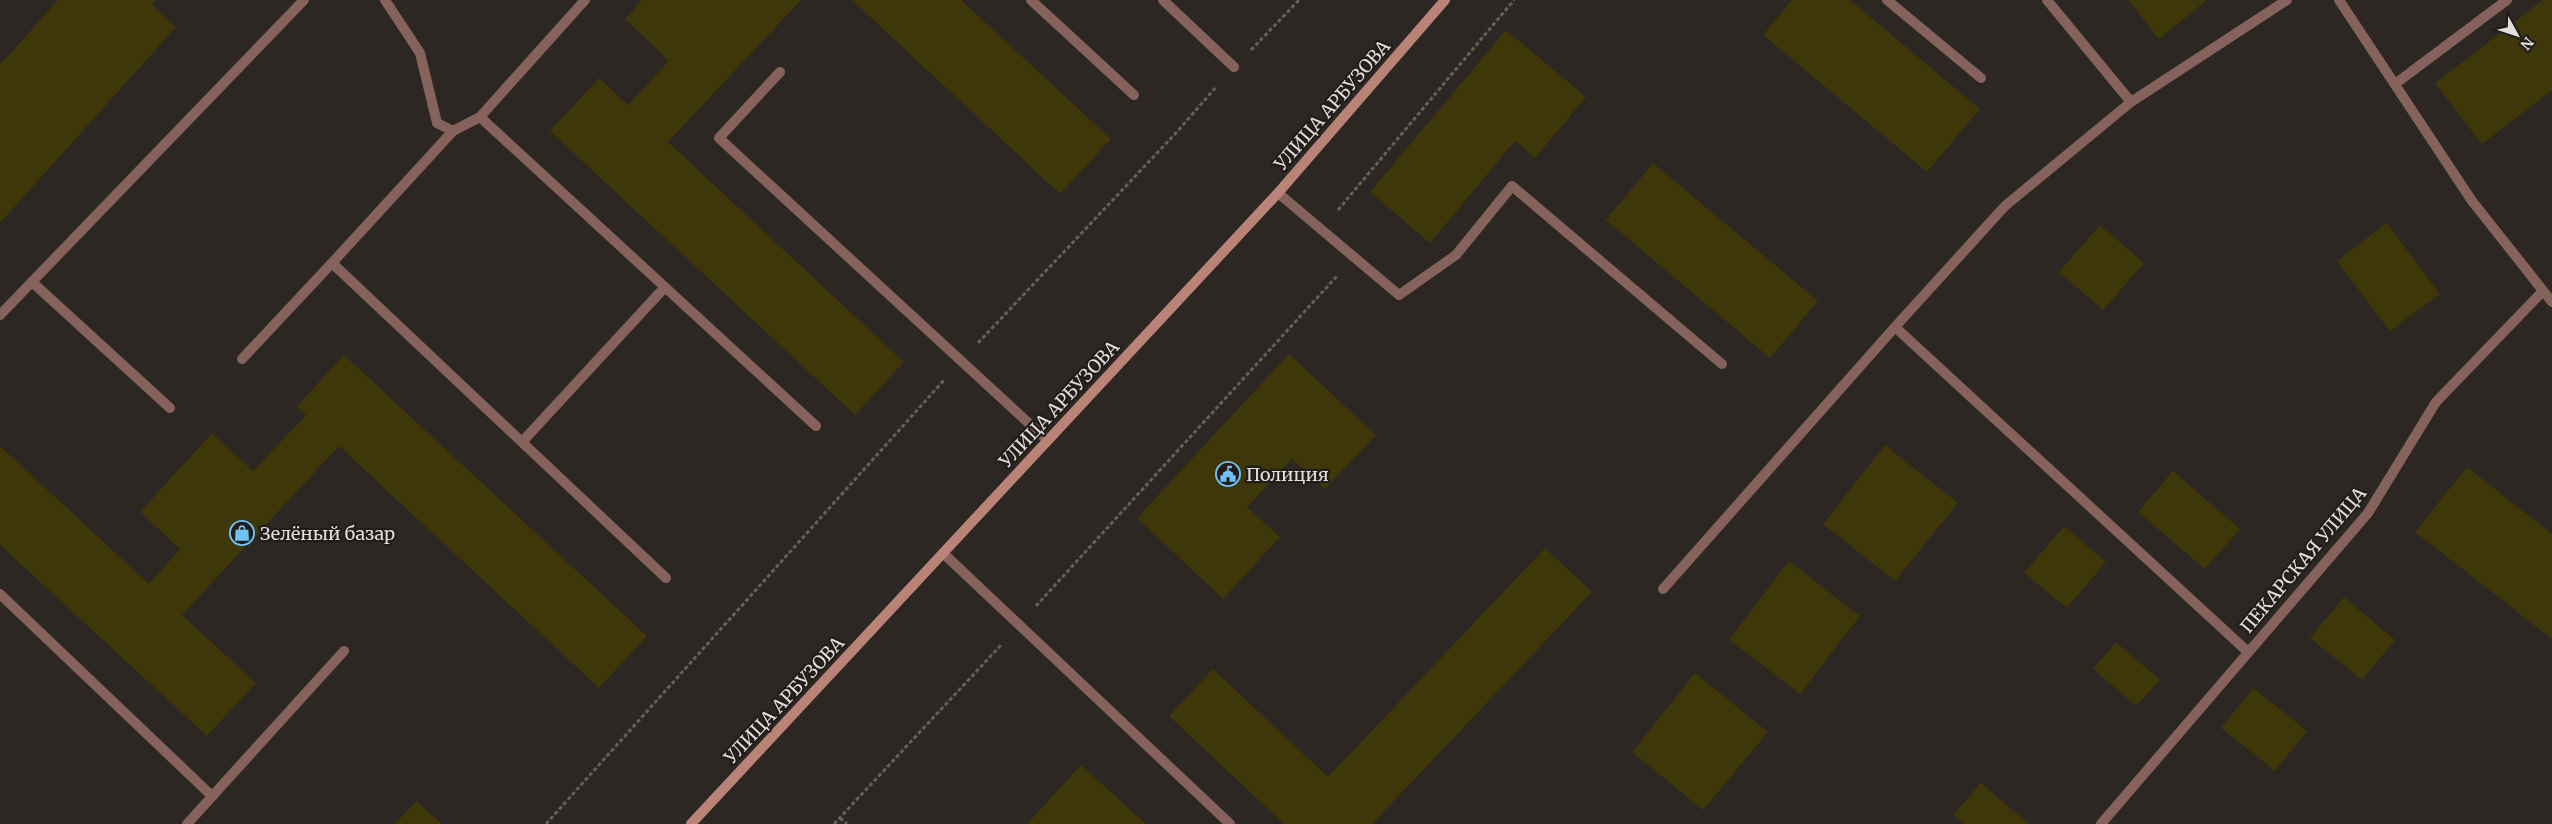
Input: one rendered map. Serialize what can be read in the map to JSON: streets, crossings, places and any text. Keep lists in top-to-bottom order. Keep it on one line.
{"streets":{"street":["УЛИЦА АРБУЗОВА","ПЕКАРСКАЯ УЛИЦА"]},"places":{"public building":["Полиция"],"shop":["Зелёный базар"]},"north":"bottom right"}
